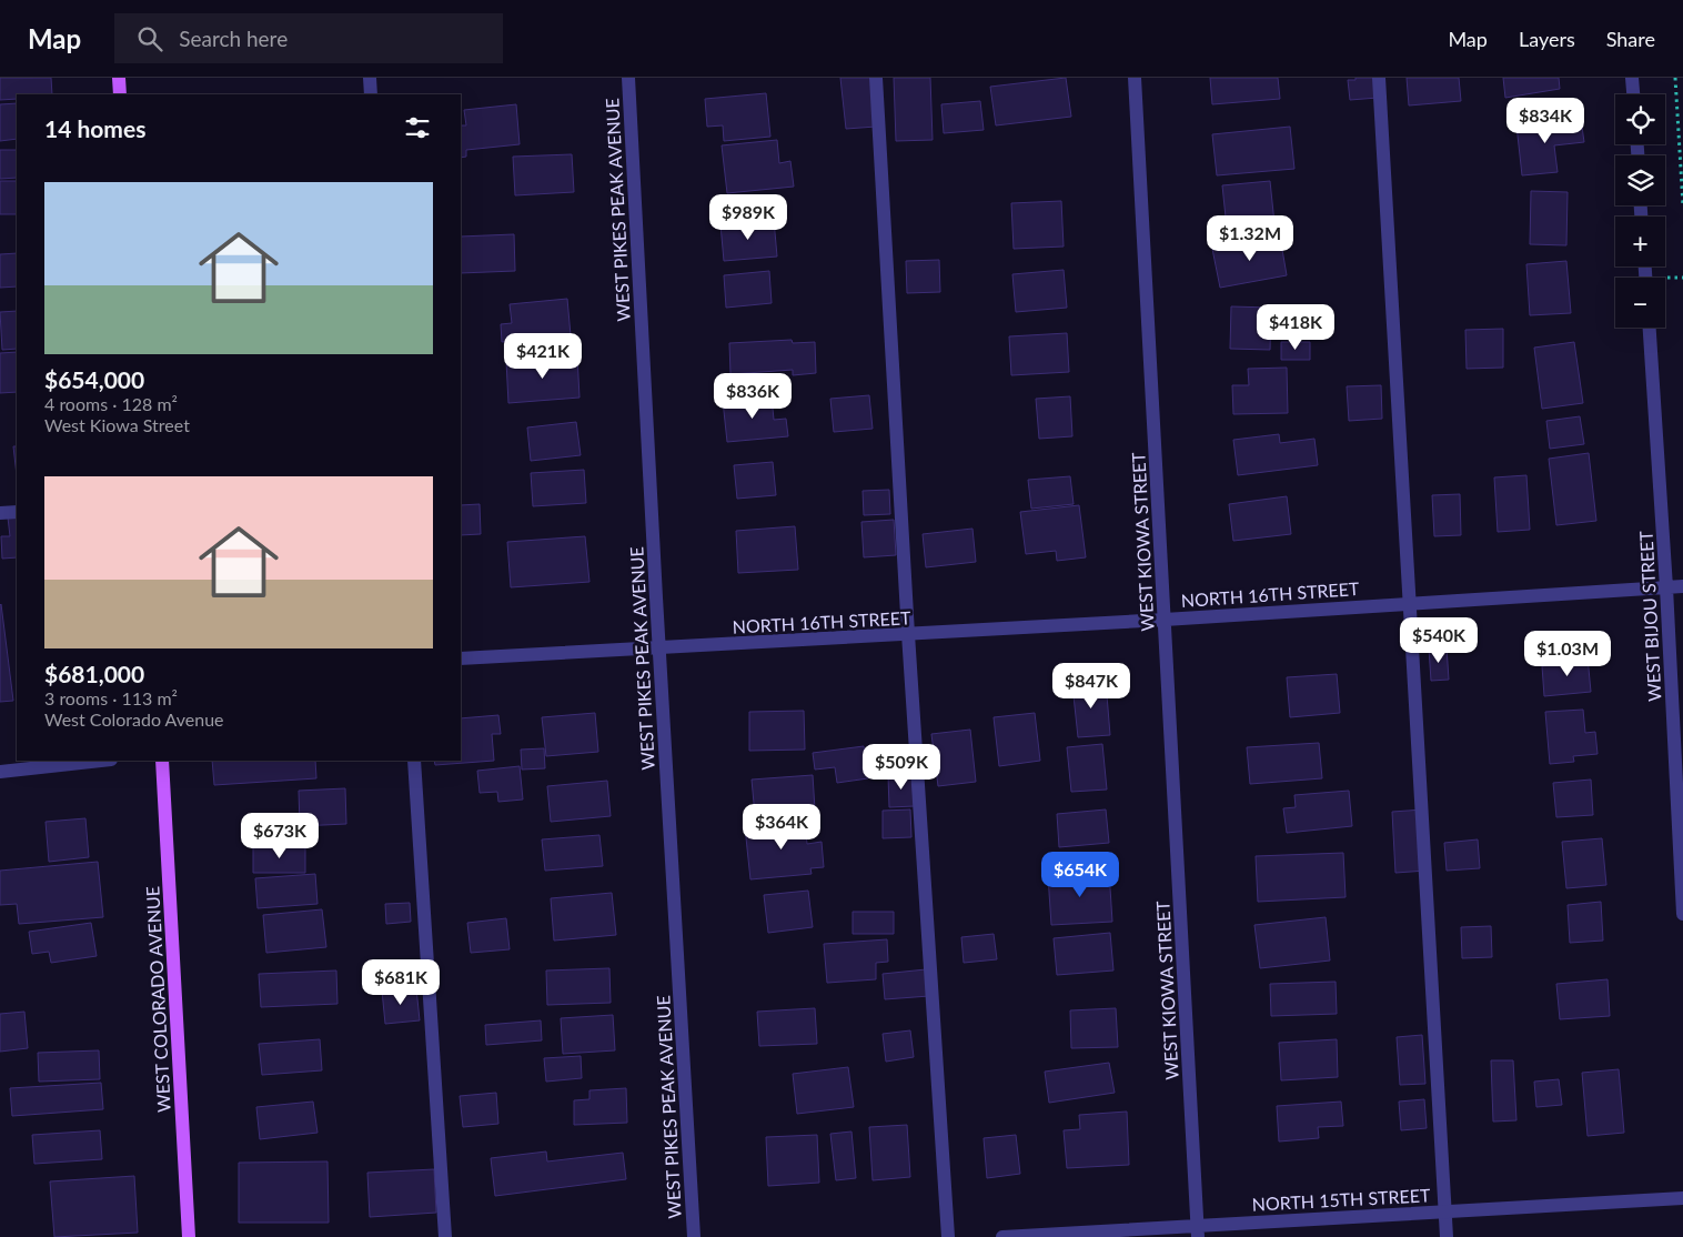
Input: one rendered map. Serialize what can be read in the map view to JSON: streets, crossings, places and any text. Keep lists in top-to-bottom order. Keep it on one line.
{"streets":{"main road":["WEST COLORADO AVENUE"],"street":["WEST PIKES PEAK AVENUE","WEST KIOWA STREET","NORTH 16TH STREET","WEST BIJOU STREET","NORTH 15TH STREET"]},"crossings":[["WEST PIKES PEAK AVENUE","NORTH 16TH STREET"],["WEST KIOWA STREET","NORTH 16TH STREET"],["WEST KIOWA STREET","NORTH 15TH STREET"],["NORTH 16TH STREET","WEST BIJOU STREET"]],"page":{"header":"Map","search":"Search here","nav":["Map","Layers","Share"],"map_buttons":["+","−"],"heading":"14 homes","price":["$834K","$989K","$1.32M","$418K","$421K","$836K","$540K","$1.03M","$847K","$509K","$364K","$673K","$654K","$681K"],"list":[{"name":"$654,000","note":"4 rooms · 128 m² · West Kiowa Street"},{"name":"$681,000","note":"3 rooms · 113 m² · West Colorado Avenue"}]}}
